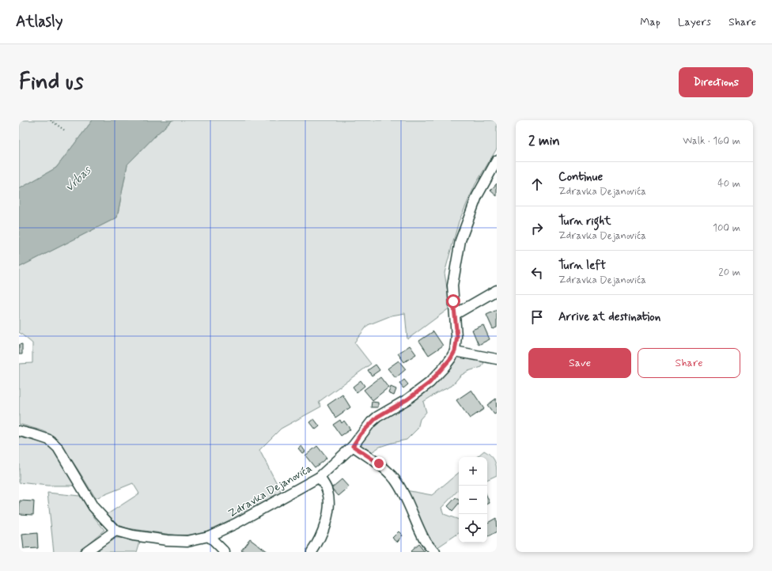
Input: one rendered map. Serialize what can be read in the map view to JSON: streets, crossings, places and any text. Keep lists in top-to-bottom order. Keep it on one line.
{"streets":{"street":["Zdravka Dejanovića"]},"water":["Vrbas"],"page":{"header":"Atlasly","nav":["Map","Layers","Share"],"buttons":["Directions",["Save","Share"]],"title":"Find us","heading":["2 min","Walk · 160 m"],"list":[["Continue","Zdravka Dejanovića","40 m"],["Turn right","Zdravka Dejanovića","100 m"],["Turn left","Zdravka Dejanovića","20 m"],"Arrive at destination"],"map_buttons":["+","−"]}}
